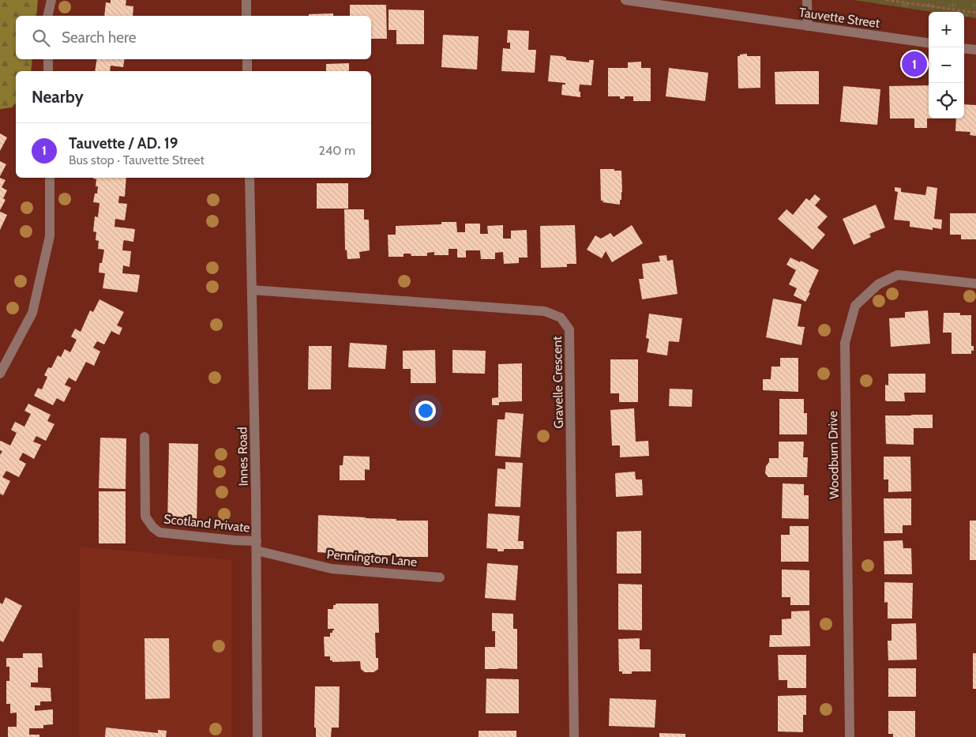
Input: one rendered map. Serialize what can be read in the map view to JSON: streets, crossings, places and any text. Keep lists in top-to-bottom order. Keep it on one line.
{"streets":{"street":["Tauvette Street","Gravelle Crescent","Woodburn Drive","Innes Road","Scotland Private","Pennington Lane"]},"crossings":[["Gravelle Crescent","Innes Road"],["Innes Road","Scotland Private"],["Innes Road","Pennington Lane"],["Scotland Private","Pennington Lane"]],"page":{"map_buttons":["+","−"],"search":"Search here","pins":"1","heading":"Nearby","list":[{"mark":"1","name":"Tauvette / AD. 19","note":"Bus stop · Tauvette Street","value":"240 m"}]}}
